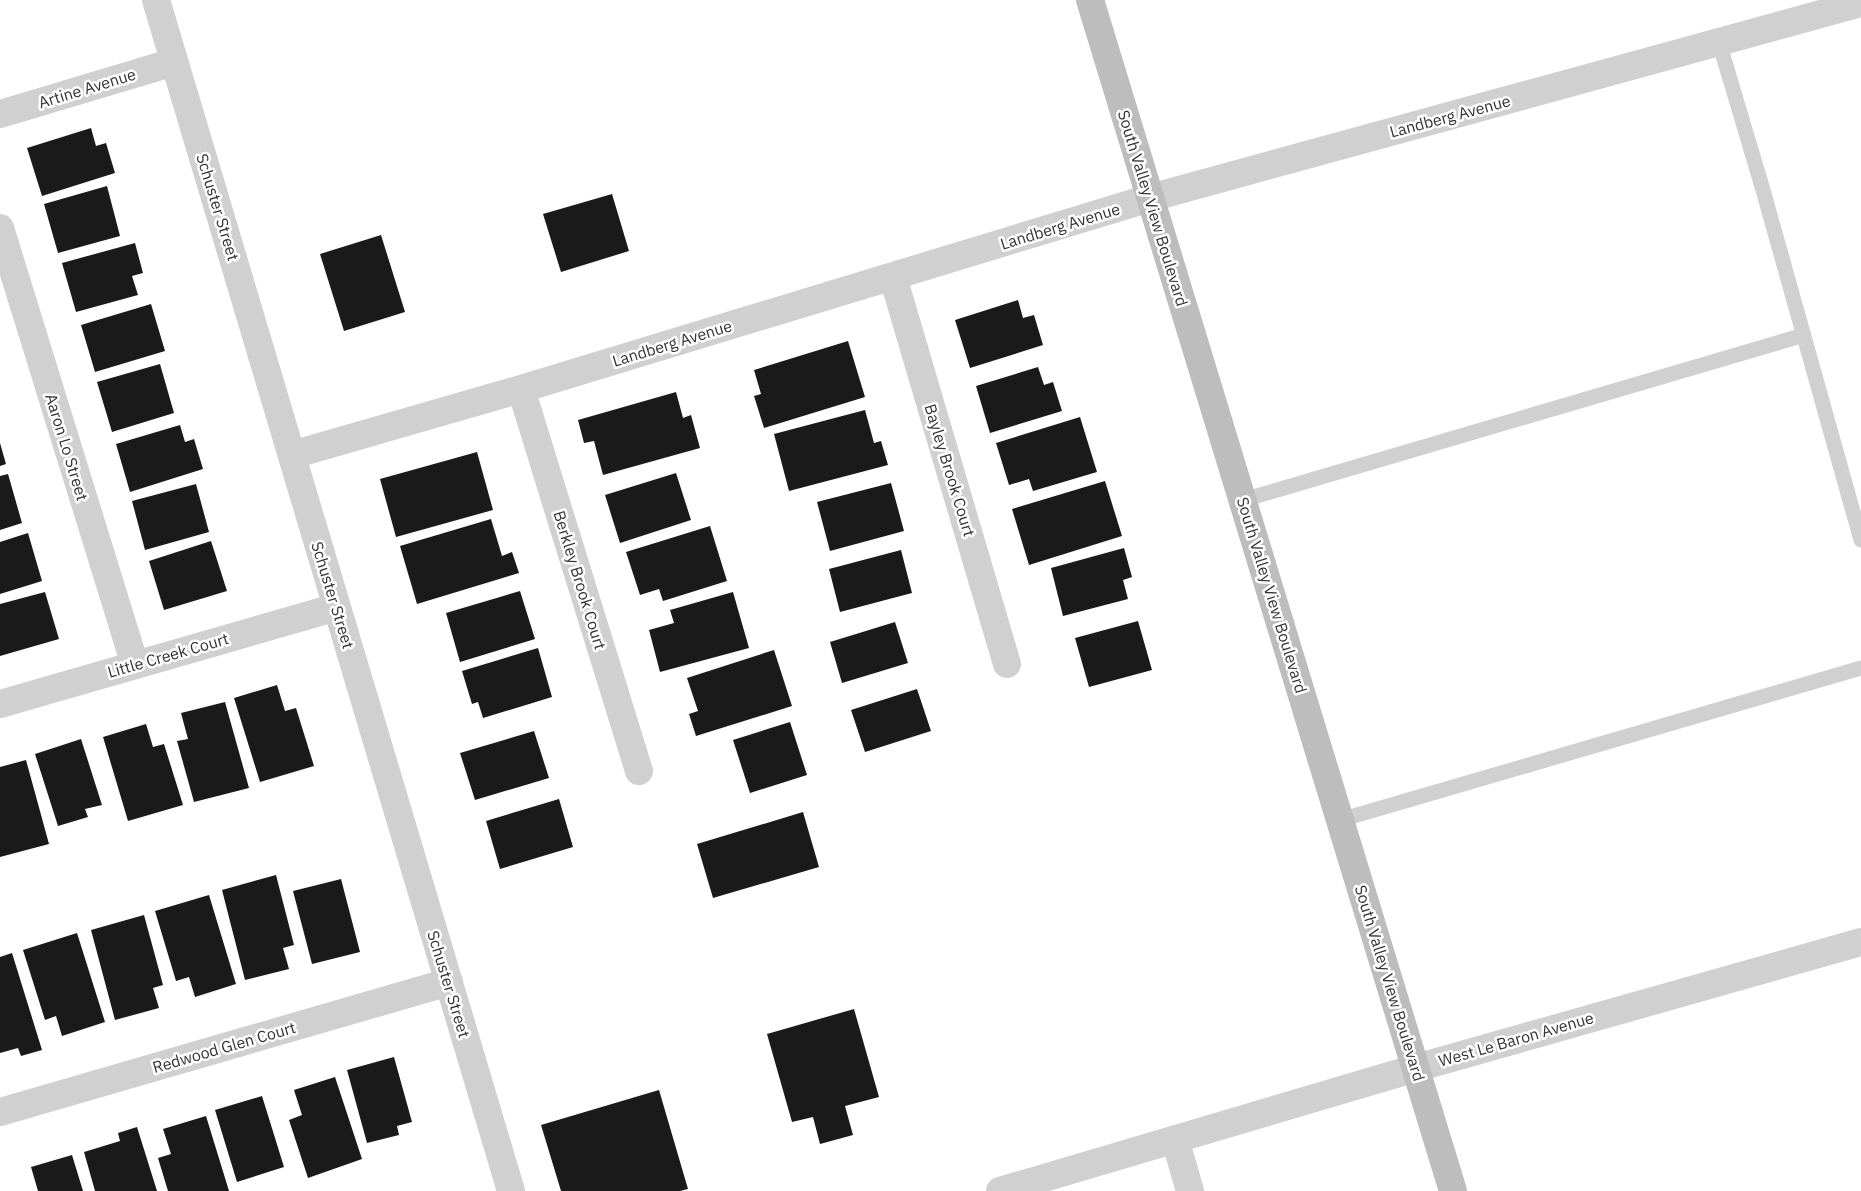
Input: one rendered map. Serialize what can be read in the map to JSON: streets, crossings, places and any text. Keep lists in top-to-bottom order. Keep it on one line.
{"streets":{"main road":["South Valley View Boulevard"],"street":["Artine Avenue","Landberg Avenue","Schuster Street","Aaron Lo Street","Bayley Brook Court","Berkley Brook Court","Little Creek Court","West Le Baron Avenue","Redwood Glen Court"]},"crossings":[["Artine Avenue","Schuster Street"],["Landberg Avenue","Schuster Street"],["Landberg Avenue","South Valley View Boulevard"],["Landberg Avenue","Bayley Brook Court"],["Landberg Avenue","Berkley Brook Court"],["Schuster Street","Little Creek Court"],["Schuster Street","Redwood Glen Court"],["South Valley View Boulevard","West Le Baron Avenue"],["Aaron Lo Street","Little Creek Court"]]}
